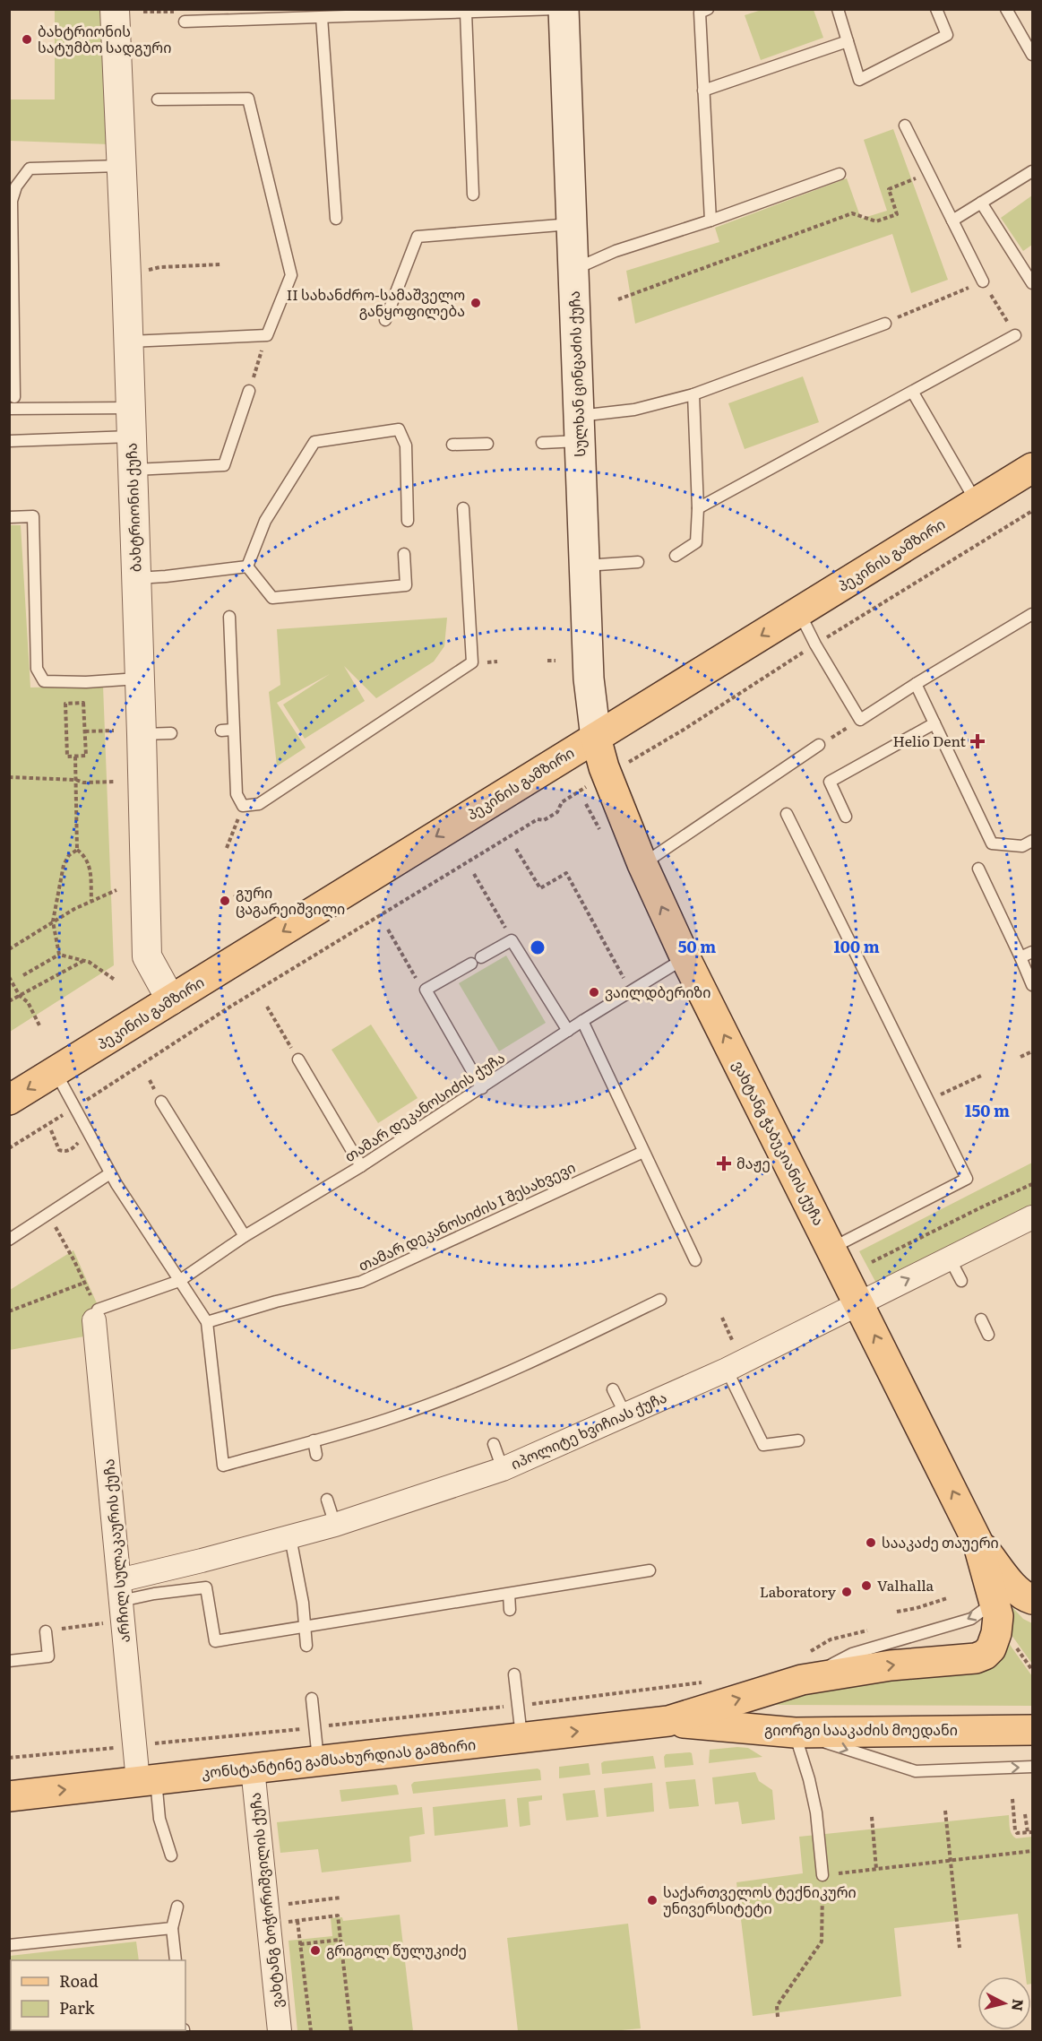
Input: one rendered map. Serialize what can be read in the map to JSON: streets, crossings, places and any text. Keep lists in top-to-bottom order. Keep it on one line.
{"streets":{"main road":["სულხან ცინცაძის ქუჩა","პეკინის გამზირი","ვახტანგ ჭაბუკიანის ქუჩა","გიორგი სააკაძის მოედანი","კონსტანტინე გამსახურდიას გამზირი"],"street":["ბახტრიონის ქუჩა","იპოლიტე ხვიჩიას ქუჩა","არჩილ სულაკაურის ქუჩა","ვახტანგ ბოჭორიშვილის ქუჩა"],"lane":["თამარ დეკანოსიძის ქუჩა","თამარ დეკანოსიძის I შესახვევი"]},"crossings":[["სულხან ცინცაძის ქუჩა","პეკინის გამზირი"],["სულხან ცინცაძის ქუჩა","ვახტანგ ჭაბუკიანის ქუჩა"],["ბახტრიონის ქუჩა","პეკინის გამზირი"],["პეკინის გამზირი","ვახტანგ ჭაბუკიანის ქუჩა"],["თამარ დეკანოსიძის ქუჩა","ვახტანგ ჭაბუკიანის ქუჩა"],["ვახტანგ ჭაბუკიანის ქუჩა","იპოლიტე ხვიჩიას ქუჩა"],["იპოლიტე ხვიჩიას ქუჩა","არჩილ სულაკაურის ქუჩა"],["არჩილ სულაკაურის ქუჩა","კონსტანტინე გამსახურდიას გამზირი"],["გიორგი სააკაძის მოედანი","კონსტანტინე გამსახურდიას გამზირი"],["კონსტანტინე გამსახურდიას გამზირი","ვახტანგ ბოჭორიშვილის ქუჩა"]],"one_way":["პეკინის გამზირი","ვახტანგ ჭაბუკიანის ქუჩა","კონსტანტინე გამსახურდიას გამზირი"],"places":{"other":["ბახტრიონის სატუმბო სადგური","II სახანძრო-სამაშველო განყოფილება","გური ცაგარეიშვილი","ვაილდბერიზი","სააკაძე თაუერი","Valhalla","Laboratory","საქართველოს ტექნიკური უნივერსიტეტი","გრიგოლ წულუკიძე"],"health":["Helio Dent","მაჟე"]},"legend":["Road","Park"],"north":"right","rings":["50 m","100 m","150 m"]}
